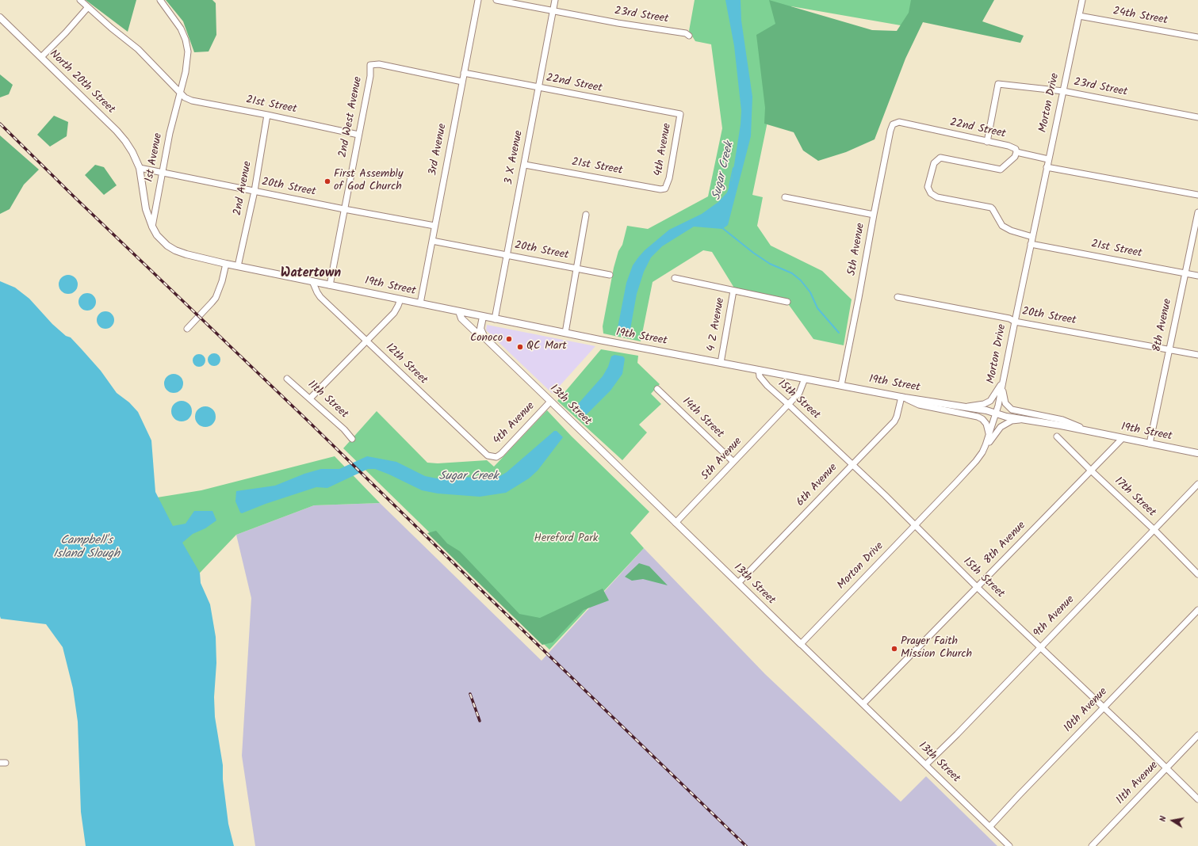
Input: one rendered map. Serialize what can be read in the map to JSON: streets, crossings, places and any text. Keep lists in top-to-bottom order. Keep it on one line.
{"streets":{"main road":["North 20th Street","19th Street","13th Street"],"street":["23rd Street","24th Street","22nd Street","Morton Drive","21st Street","2nd West Avenue","3rd Avenue","4th Avenue","1st Avenue","3 X Avenue","20th Street","2nd Avenue","5th Avenue","4 Z Avenue","8th Avenue","12th Street","11th Street","15th Street","14th Street","6th Avenue","17th Street","9th Avenue","10th Avenue","11th Avenue"]},"crossings":[["23rd Street","22nd Street"],["23rd Street","Morton Drive"],["23rd Street","3 X Avenue"],["24th Street","Morton Drive"],["North 20th Street","20th Street"],["North 20th Street","19th Street"],["22nd Street","Morton Drive"],["22nd Street","3rd Avenue"],["22nd Street","4th Avenue"],["22nd Street","3 X Avenue"],["22nd Street","5th Avenue"],["Morton Drive","21st Street"],["Morton Drive","20th Street"],["Morton Drive","19th Street"],["Morton Drive","15th Street"],["Morton Drive","13th Street"],["21st Street","2nd West Avenue"],["21st Street","4th Avenue"],["21st Street","1st Avenue"],["21st Street","3 X Avenue"],["21st Street","2nd Avenue"],["21st Street","8th Avenue"],["2nd West Avenue","3rd Avenue"],["2nd West Avenue","20th Street"],["2nd West Avenue","19th Street"],["3rd Avenue","20th Street"],["3rd Avenue","19th Street"],["4th Avenue","12th Street"],["4th Avenue","13th Street"],["1st Avenue","20th Street"],["1st Avenue","19th Street"],["3 X Avenue","20th Street"],["3 X Avenue","19th Street"],["20th Street","2nd Avenue"],["20th Street","19th Street"],["20th Street","8th Avenue"],["2nd Avenue","19th Street"],["5th Avenue","19th Street"],["5th Avenue","15th Street"],["5th Avenue","13th Street"],["5th Avenue","14th Street"],["19th Street","4 Z Avenue"],["19th Street","8th Avenue"],["19th Street","12th Street"],["19th Street","15th Street"],["19th Street","13th Street"],["19th Street","6th Avenue"],["8th Avenue","15th Street"],["8th Avenue","13th Street"],["8th Avenue","17th Street"],["15th Street","6th Avenue"],["15th Street","9th Avenue"],["15th Street","10th Avenue"],["15th Street","11th Avenue"],["13th Street","6th Avenue"],["13th Street","9th Avenue"],["13th Street","10th Avenue"],["17th Street","9th Avenue"]],"districts":["Watertown"],"water":["Sugar Creek","Campbell's Island Slough"],"parks":["Hereford Park"],"places":["First Assembly of God Church","Conoco","QC Mart","Prayer Faith Mission Church"],"north":"left"}
